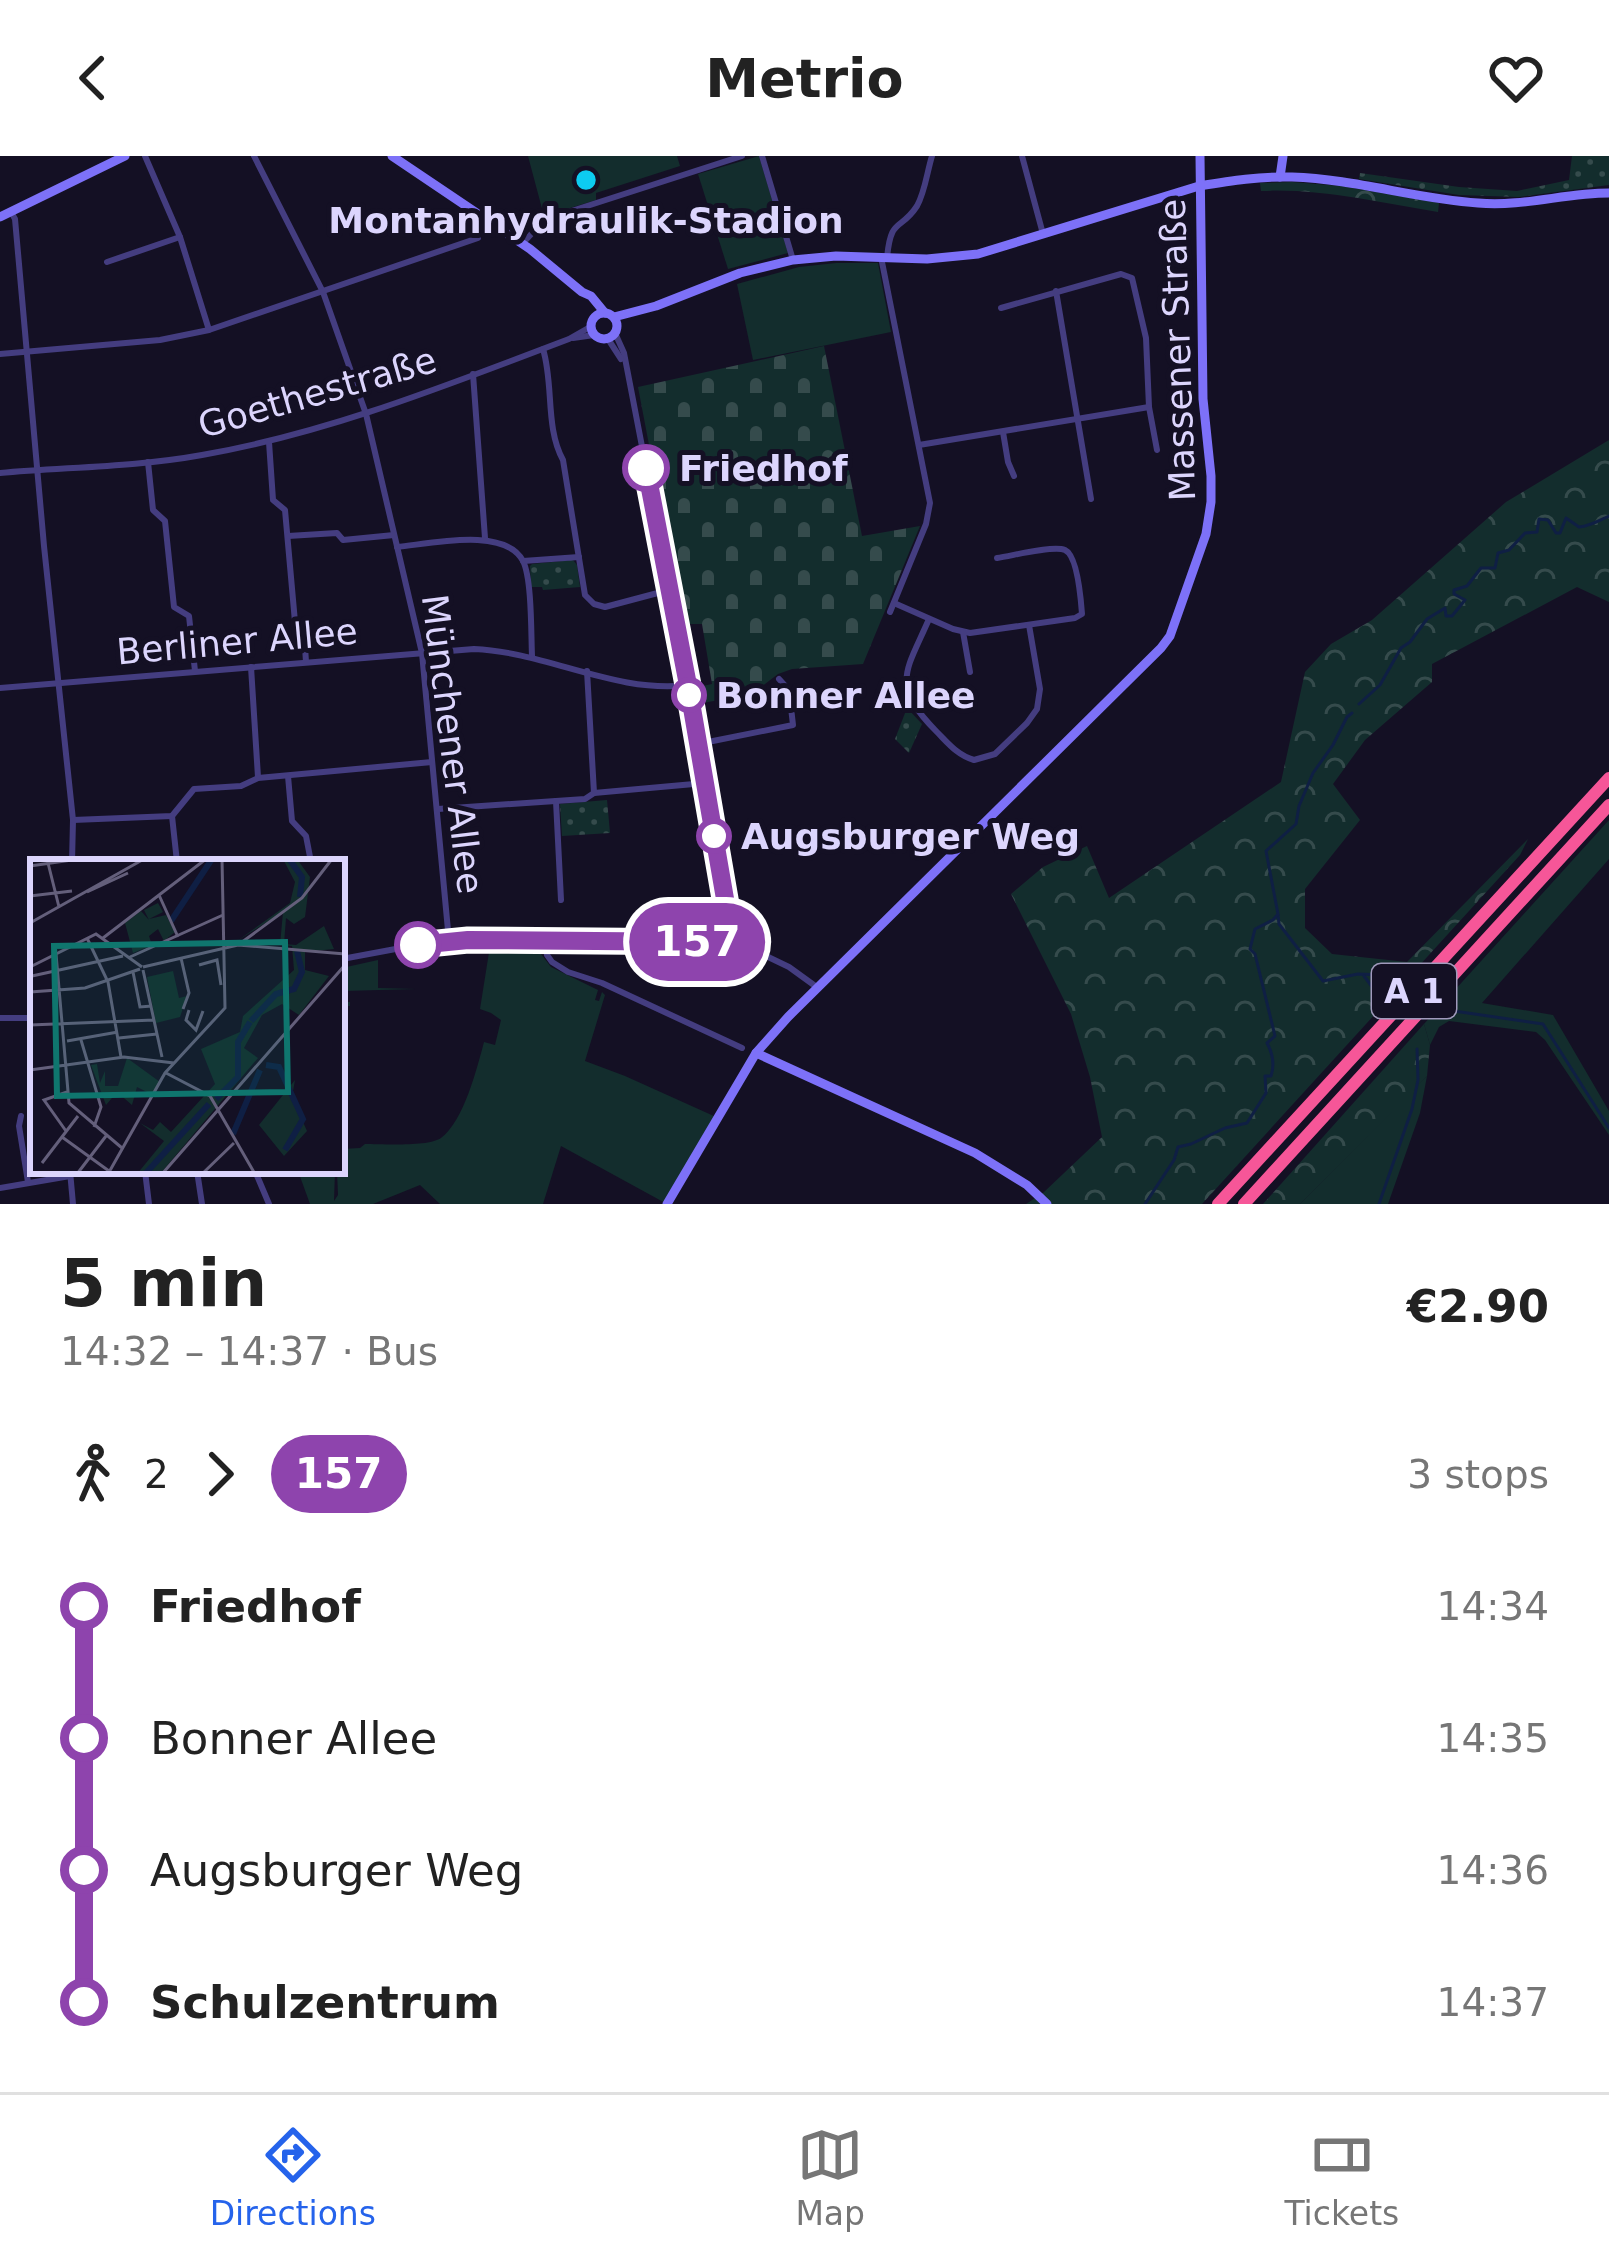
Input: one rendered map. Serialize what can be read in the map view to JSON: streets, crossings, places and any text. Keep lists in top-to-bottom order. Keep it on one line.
{"streets":{"highway":["A 1"],"street":["Massener Straße","Goethestraße","Berliner Allee","Münchener Allee"]},"crossings":[["Massener Straße","Goethestraße"],["Goethestraße","Münchener Allee"],["Berliner Allee","Münchener Allee"]],"places":["Montanhydraulik-Stadion","Friedhof","Bonner Allee","Augsburger Weg"],"lines":["bus line 157"],"page":{"header":"Metrio","on_map":"157","heading":["5 min","14:32 – 14:37 · Bus","€2.90"],"legs":["2","157","3 stops"],"list":[{"name":"Friedhof","value":"14:34"},{"name":"Bonner Allee","value":"14:35"},{"name":"Augsburger Weg","value":"14:36"},{"name":"Schulzentrum","value":"14:37"}],"tabs":["Directions","Map","Tickets"]}}
